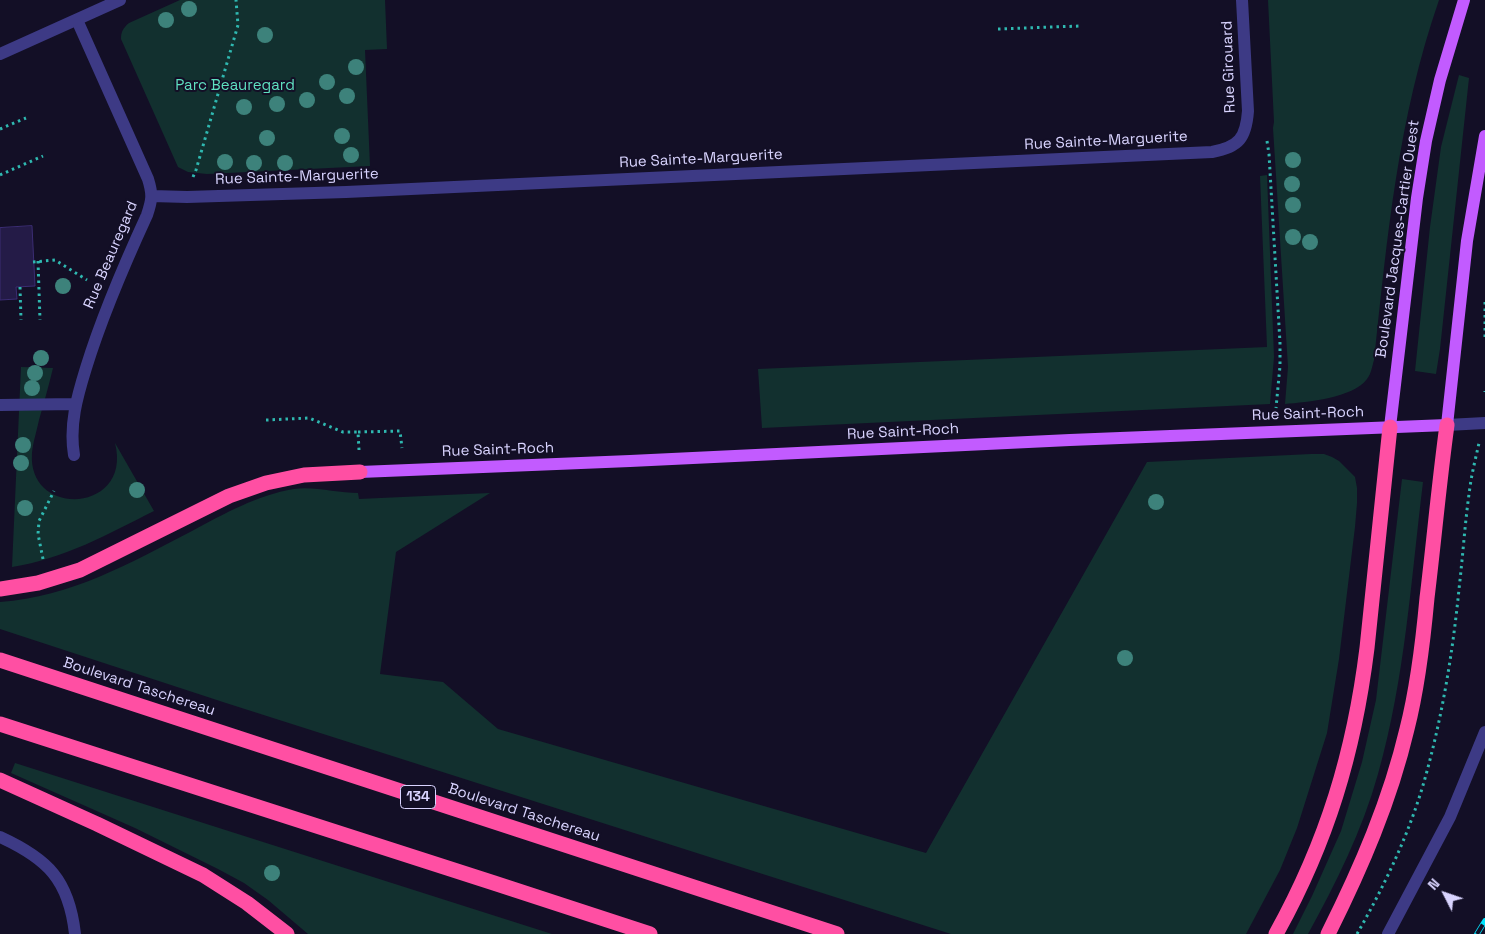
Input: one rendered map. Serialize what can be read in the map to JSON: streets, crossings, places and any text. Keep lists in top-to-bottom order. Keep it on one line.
{"streets":{"highway":["Boulevard Taschereau","134"],"main road":["Boulevard Jacques-Cartier Ouest","Rue Saint-Roch"],"street":["Rue Girouard","Rue Sainte-Marguerite","Rue Beauregard"]},"crossings":[["Rue Girouard","Rue Sainte-Marguerite"],["Rue Sainte-Marguerite","Rue Beauregard"],["Boulevard Jacques-Cartier Ouest","Rue Saint-Roch"]],"parks":["Parc Beauregard"],"north":"top left"}
